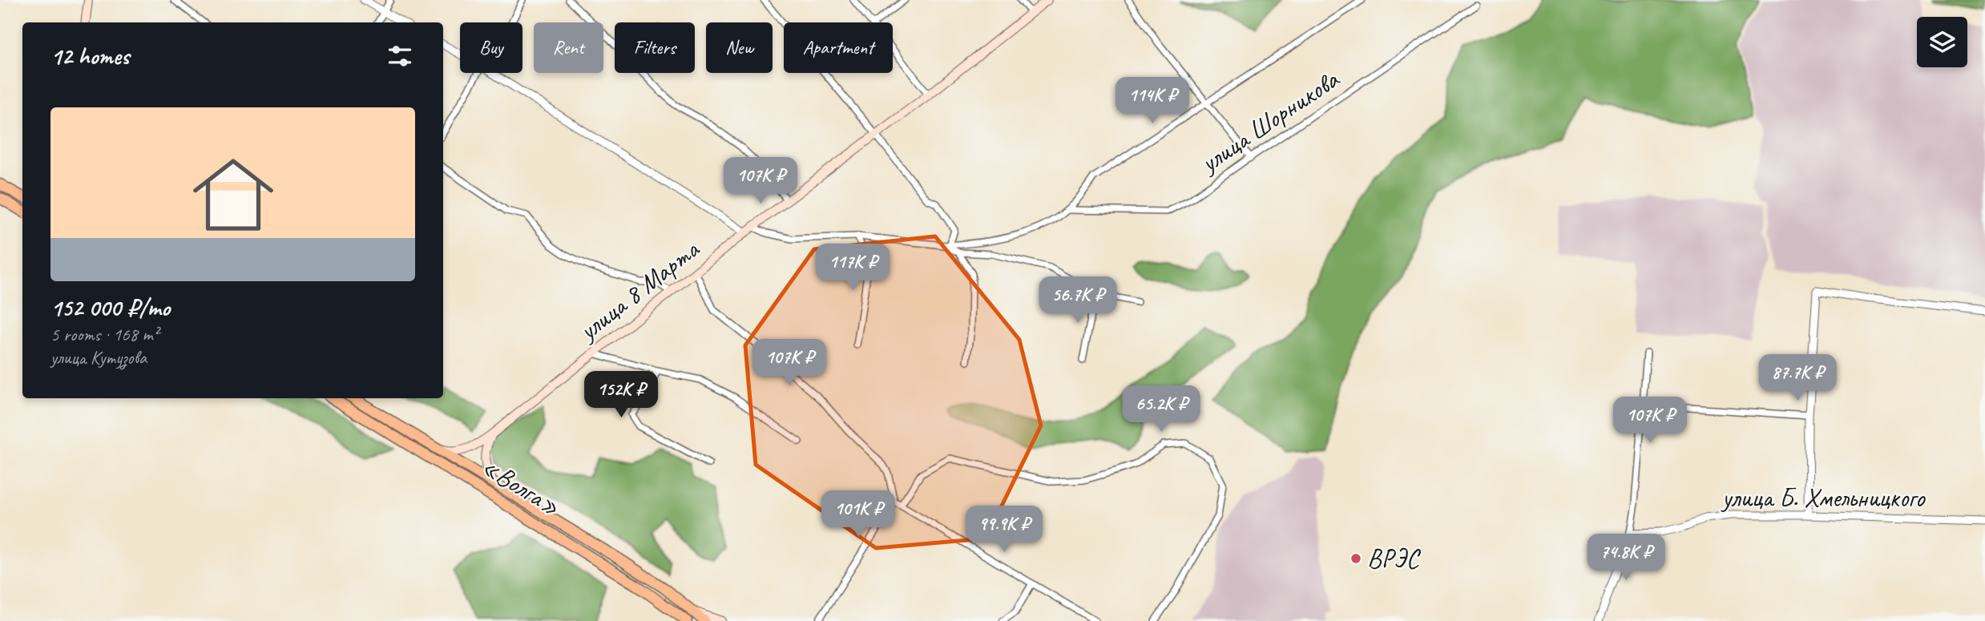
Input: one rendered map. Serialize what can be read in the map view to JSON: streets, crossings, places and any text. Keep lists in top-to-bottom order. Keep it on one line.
{"streets":{"highway":["«Волга»"],"main road":["улица 8 Марта"],"street":["улица Шорникова","улица Б. Хмельницкого"]},"crossings":[["улица 8 Марта","«Волга»"]],"places":["ВРЭС"],"page":{"chip":["Buy","Rent","Filters","New","Apartment"],"heading":"12 homes","price":["114K ₽","107K ₽","117K ₽","56.7K ₽","107K ₽","87.7K ₽","152K ₽","65.2K ₽","107K ₽","101K ₽","99.9K ₽","74.8K ₽"],"list":[{"name":"152 000 ₽/mo","note":"5 rooms · 168 m² · улица Кутузова"}]}}
